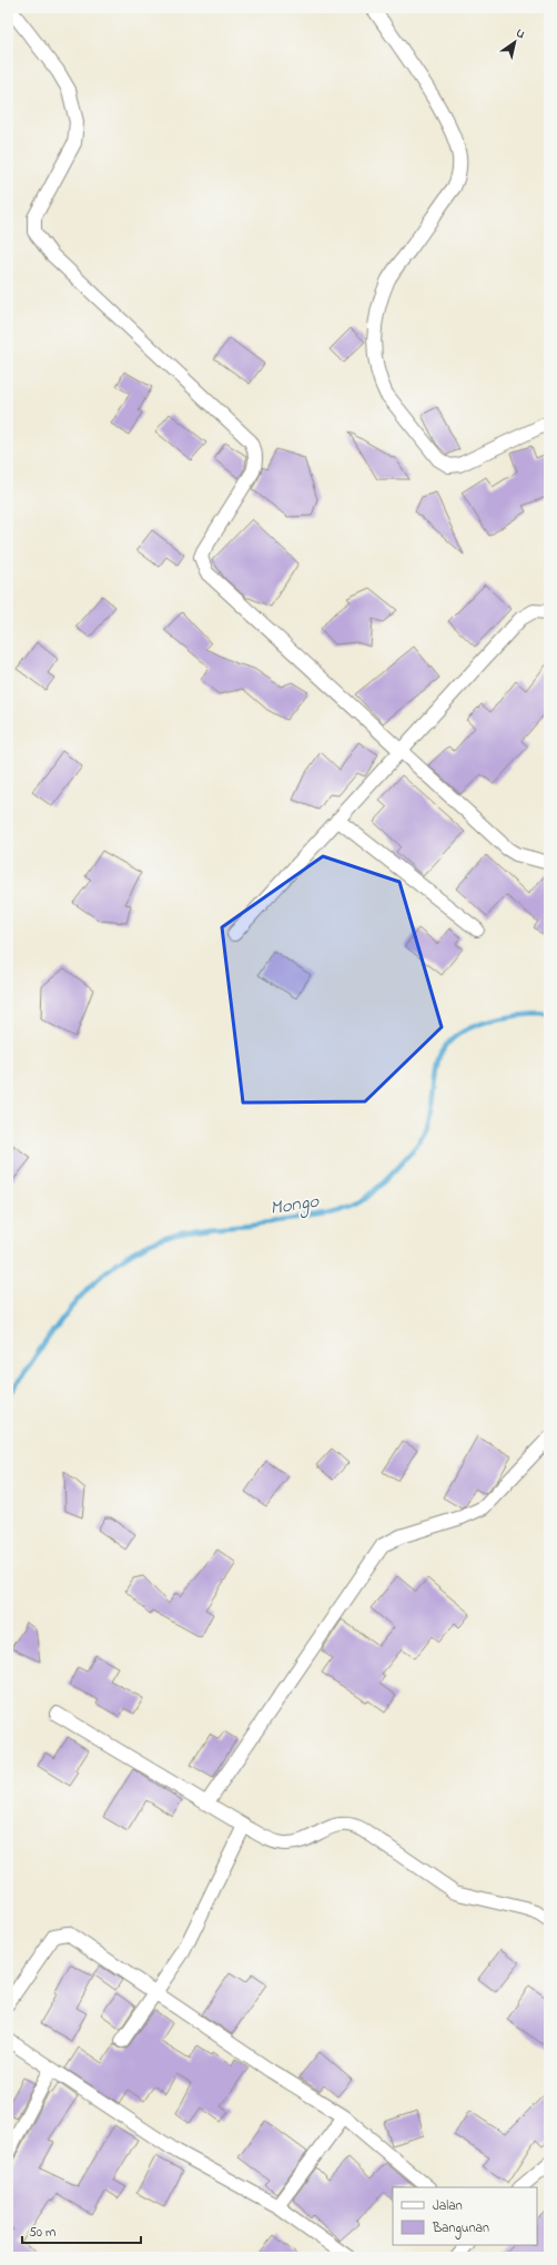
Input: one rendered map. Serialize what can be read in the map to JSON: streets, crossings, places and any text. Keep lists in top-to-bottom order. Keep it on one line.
{"water":["Mongo"],"legend":["Jalan","Bangunan"],"scale_bar":"50 m","north":"top right"}
